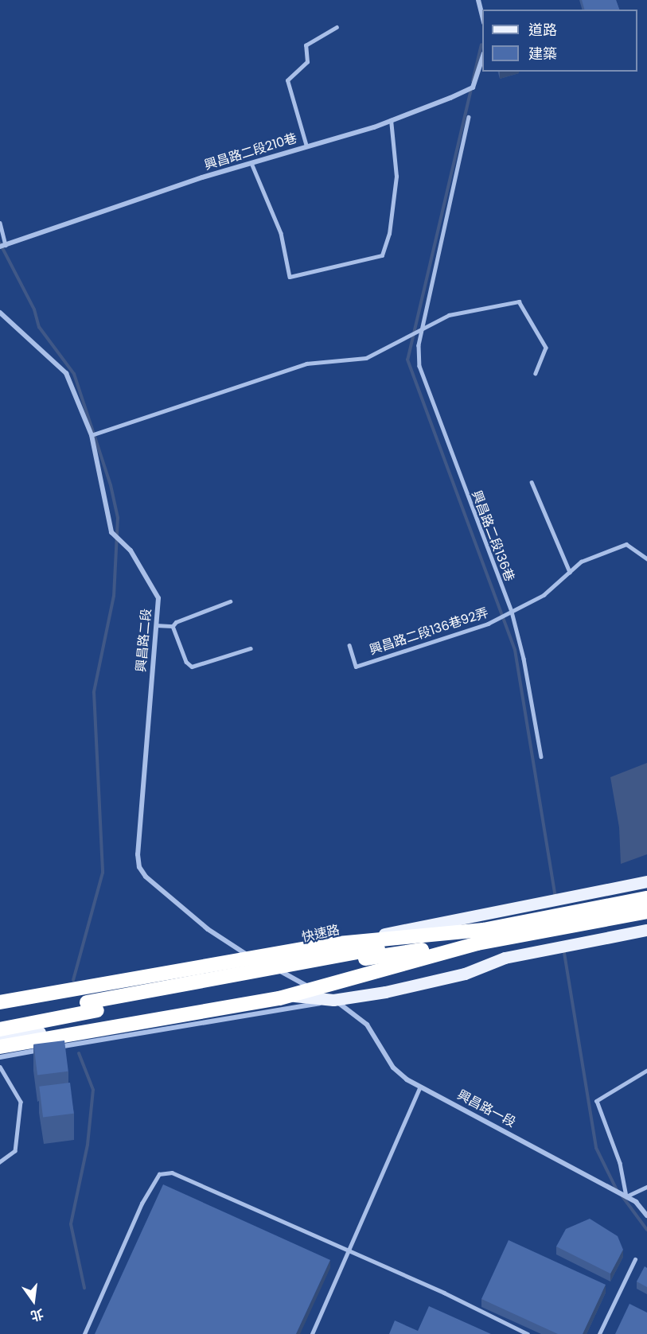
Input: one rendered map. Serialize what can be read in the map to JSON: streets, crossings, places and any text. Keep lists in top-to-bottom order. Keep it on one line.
{"streets":{"main road":["快速路"],"street":["興昌路二段210巷","興昌路二段","興昌路一段"],"lane":["興昌路二段136巷","興昌路二段136巷92弄"]},"crossings":[["興昌路二段136巷","興昌路二段136巷92弄"],["興昌路二段","快速路"],["興昌路二段","興昌路一段"]],"legend":["道路","建築"],"north":"bottom"}
